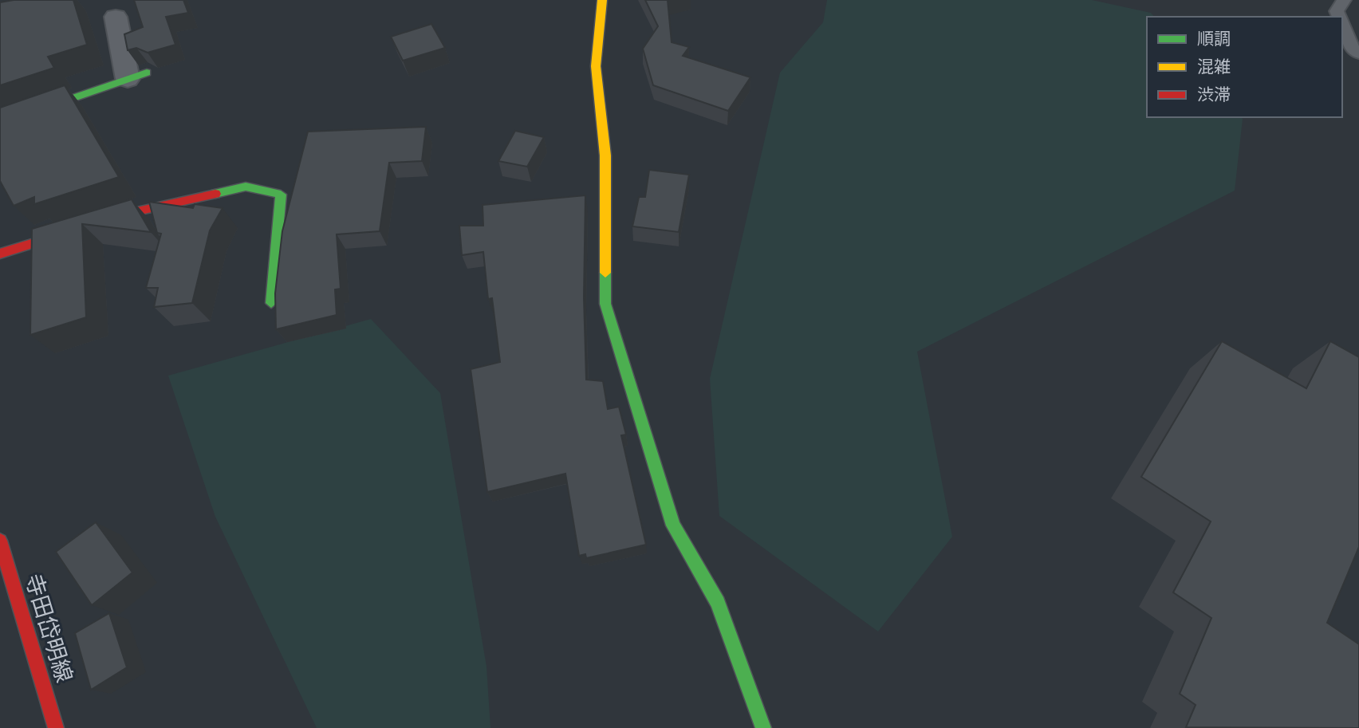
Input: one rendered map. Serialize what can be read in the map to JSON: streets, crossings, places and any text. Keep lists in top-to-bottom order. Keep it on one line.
{"streets":{"street":["寺田岱明線"]},"legend":["順調","混雑","渋滞"]}
